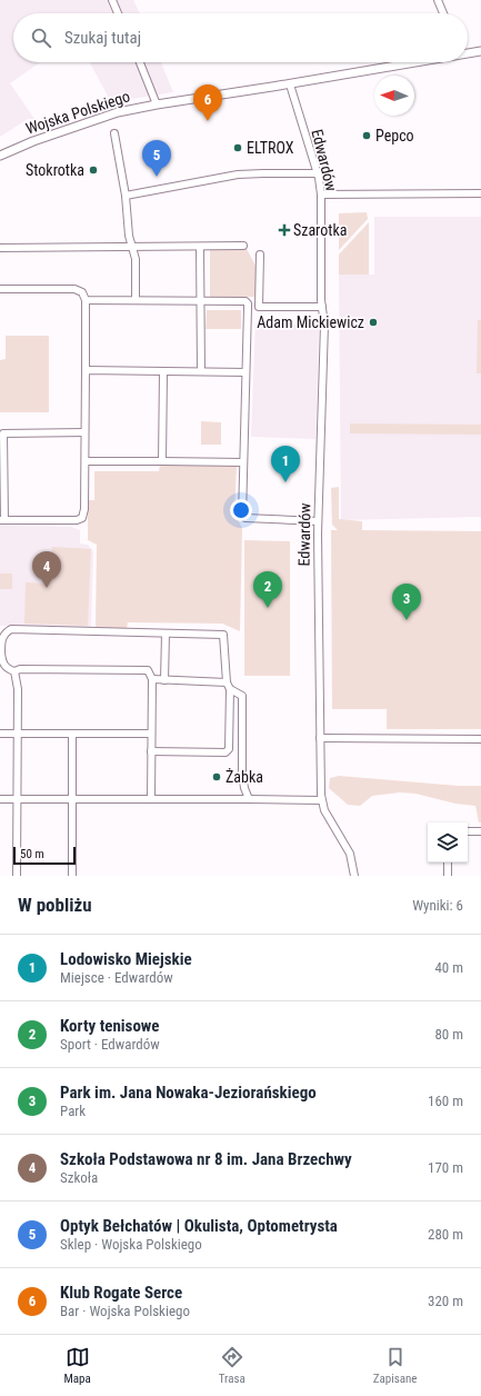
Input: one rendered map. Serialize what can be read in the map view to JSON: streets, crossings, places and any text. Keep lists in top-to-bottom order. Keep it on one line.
{"streets":{"street":["Wojska Polskiego","Edwardów"]},"crossings":[["Wojska Polskiego","Edwardów"]],"places":{"other":["Pepco","ELTROX","Stokrotka","Adam Mickiewicz","Żabka"],"health":["Szarotka"]},"scale_bar":"50 m","north":"left","page":{"search":"Szukaj tutaj","pins":["6","5","1","4","2","3"],"scale":"50 m","heading":["W pobliżu","Wyniki: 6"],"list":[{"mark":"1","name":"Lodowisko Miejskie","note":"Miejsce · Edwardów","value":"40 m"},{"mark":"2","name":"Korty tenisowe","note":"Sport · Edwardów","value":"80 m"},{"mark":"3","name":"Park im. Jana Nowaka-Jeziorańskiego","note":"Park","value":"160 m"},{"mark":"4","name":"Szkoła Podstawowa nr 8 im. Jana Brzechwy","note":"Szkoła","value":"170 m"},{"mark":"5","name":"Optyk Bełchatów | Okulista, Optometrysta","note":"Sklep · Wojska Polskiego","value":"280 m"},{"mark":"6","name":"Klub Rogate Serce","note":"Bar · Wojska Polskiego","value":"320 m"}],"nav":["Mapa","Trasa","Zapisane"]}}
